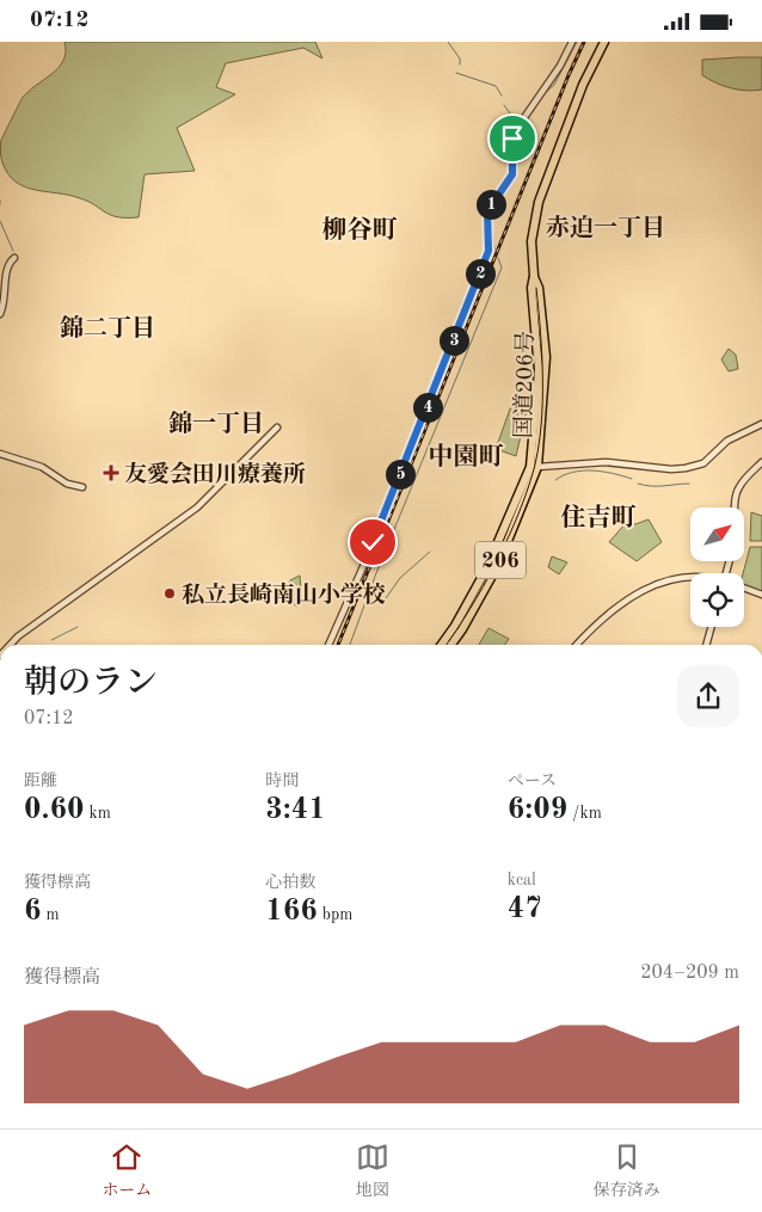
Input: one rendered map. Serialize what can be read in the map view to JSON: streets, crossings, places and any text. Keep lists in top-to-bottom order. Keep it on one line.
{"streets":{"highway":["国道206号","206"]},"districts":["赤迫一丁目","柳谷町","錦二丁目","錦一丁目","中園町","住吉町"],"places":{"health":["友愛会田川療養所"],"other":["私立長崎南山小学校"]},"north":"top right","page":{"status":"07:12","pins":["1","2","3","4","5"],"heading":["朝のラン","07:12"],"stats":[["距離","0.60 km"],["時間","3:41"],["ペース","6:09 /km"],["獲得標高","6 m"],["心拍数","166 bpm"],["kcal","47"]],"chart":["獲得標高","204–209 m"],"tabs":["ホーム","地図","保存済み"]}}
